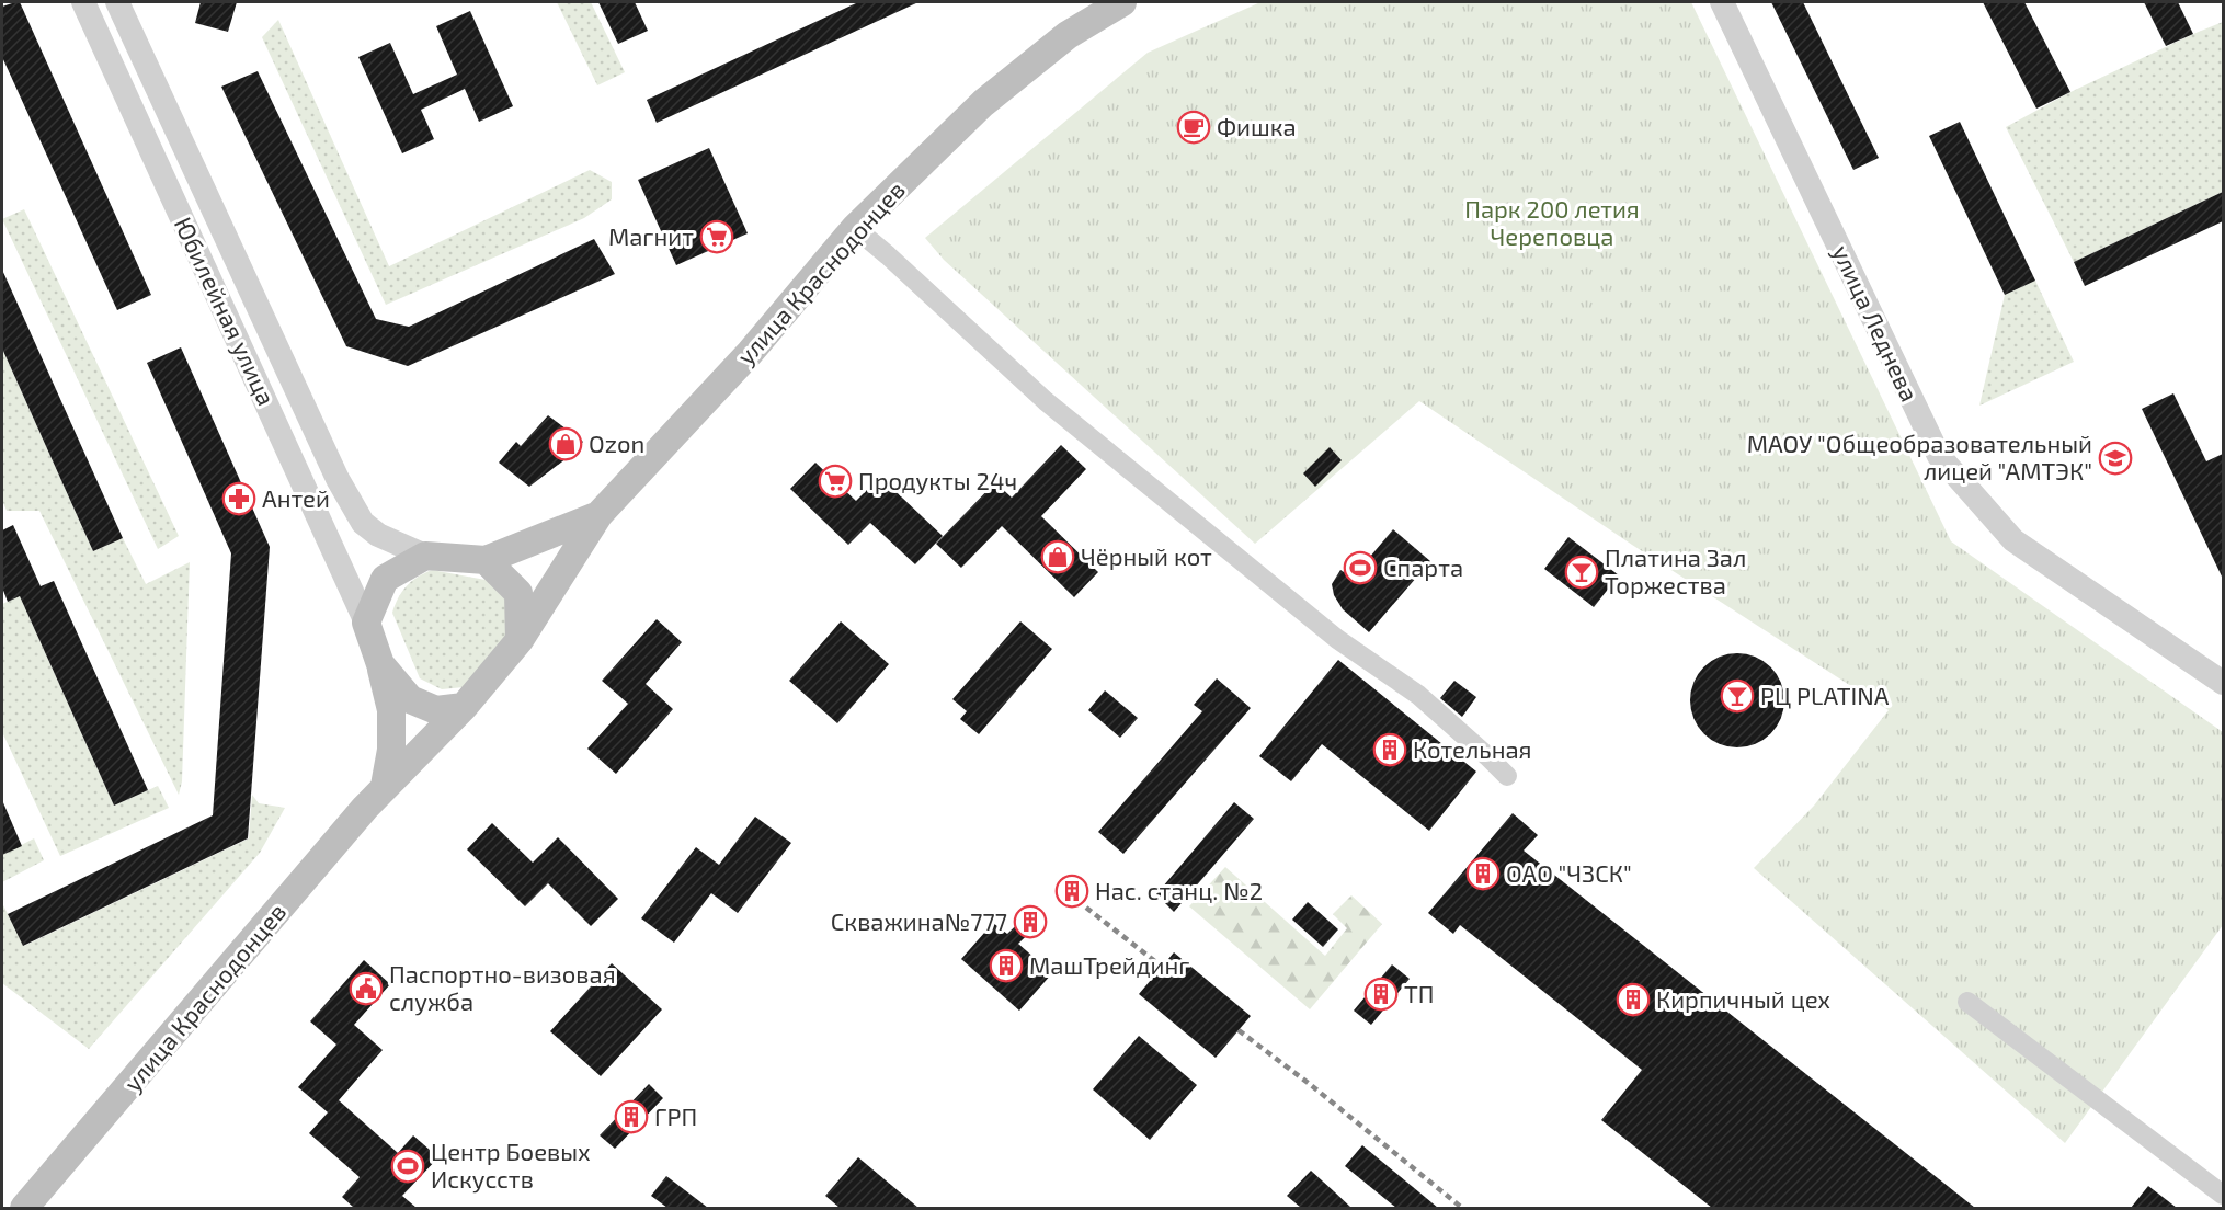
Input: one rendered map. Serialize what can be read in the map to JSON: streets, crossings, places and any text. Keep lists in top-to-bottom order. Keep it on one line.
{"streets":{"main road":["улица Краснодонцев"],"street":["Юбилейная улица","улица Леднева"]},"crossings":[["улица Краснодонцев","Юбилейная улица"]],"parks":["Парк 200 летия Череповца"],"places":{"cafe":["Фишка"],"supermarket":["Магнит","Продукты 24ч"],"shop":["Ozon","Чёрный кот"],"school or university":["МАОУ \"Общеобразовательный лицей \"АМТЭК\""],"pharmacy":["Антей"],"sports":["Спарта","Центр Боевых Искусств"],"bar":["Платина Зал Торжества","РЦ PLATINA"],"building":["Котельная","ОАО \"ЧЗСК\"","Нас. станц. №2","Скважина№777","МашТрейдинг","ТП","Кирпичный цех","ГРП"],"public building":["Паспортно-визовая служба"]}}
